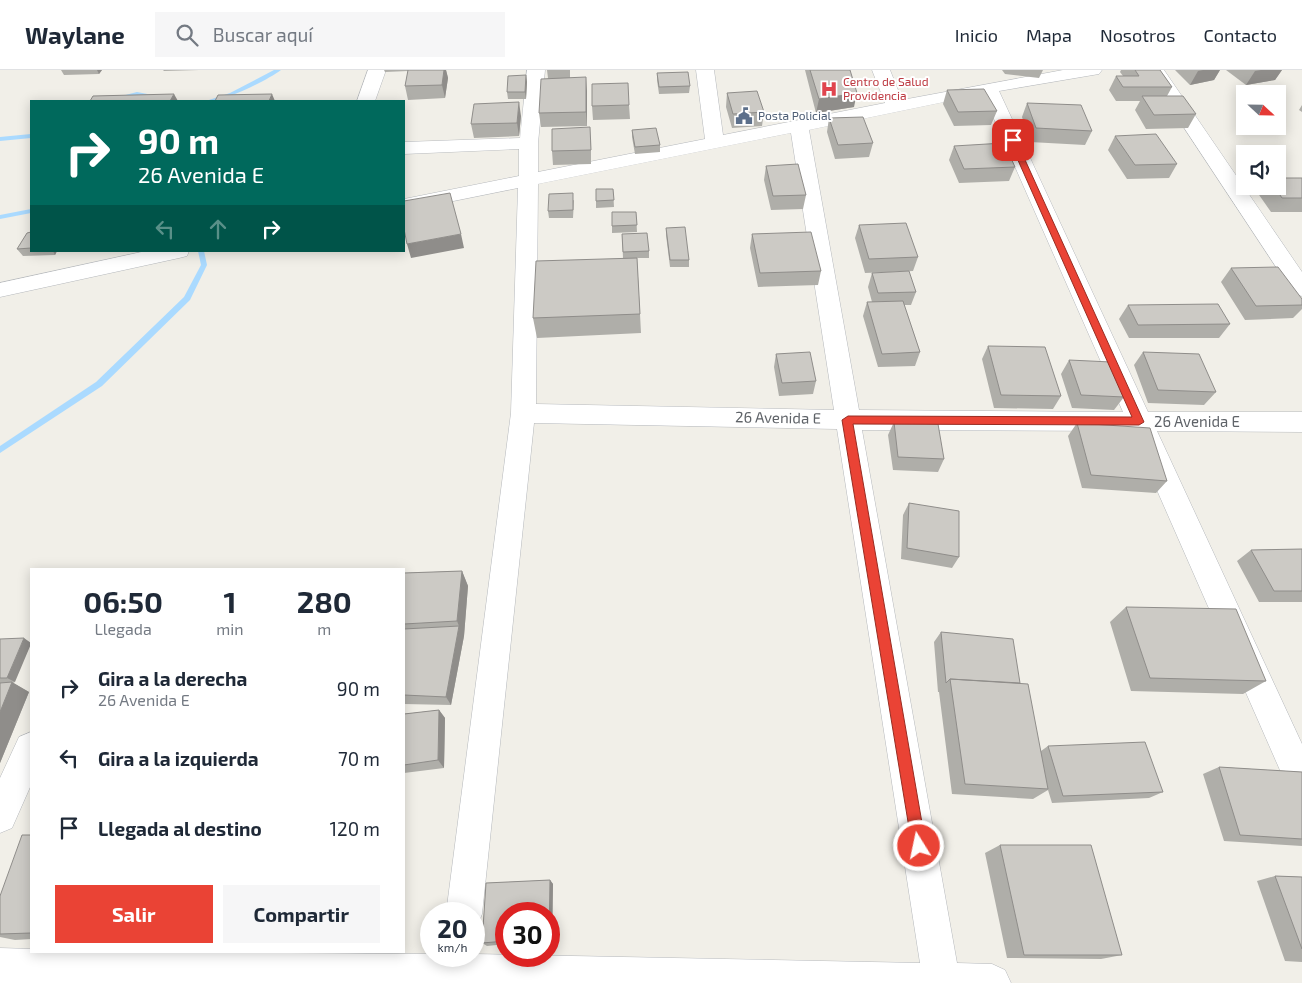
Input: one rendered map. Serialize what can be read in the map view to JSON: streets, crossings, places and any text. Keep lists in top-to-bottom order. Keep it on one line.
{"streets":{"street":["26 Avenida E"]},"places":{"hospital":["Centro de Salud Providencia"],"public building":["Posta Policial"]},"north":"right","page":{"header":"Waylane","search":"Buscar aquí","nav":["Inicio","Mapa","Nosotros","Contacto"],"turn":["90 m","26 Avenida E"],"eta":["06:50","Llegada","1","min","280","m"],"list":[{"name":"Gira a la derecha","note":"26 Avenida E","value":"90 m"},{"name":"Gira a la izquierda","value":"70 m"},{"name":"Llegada al destino","value":"120 m"}],"buttons":["Salir","Compartir"],"speed":"20 km/h","limit":"30"}}
